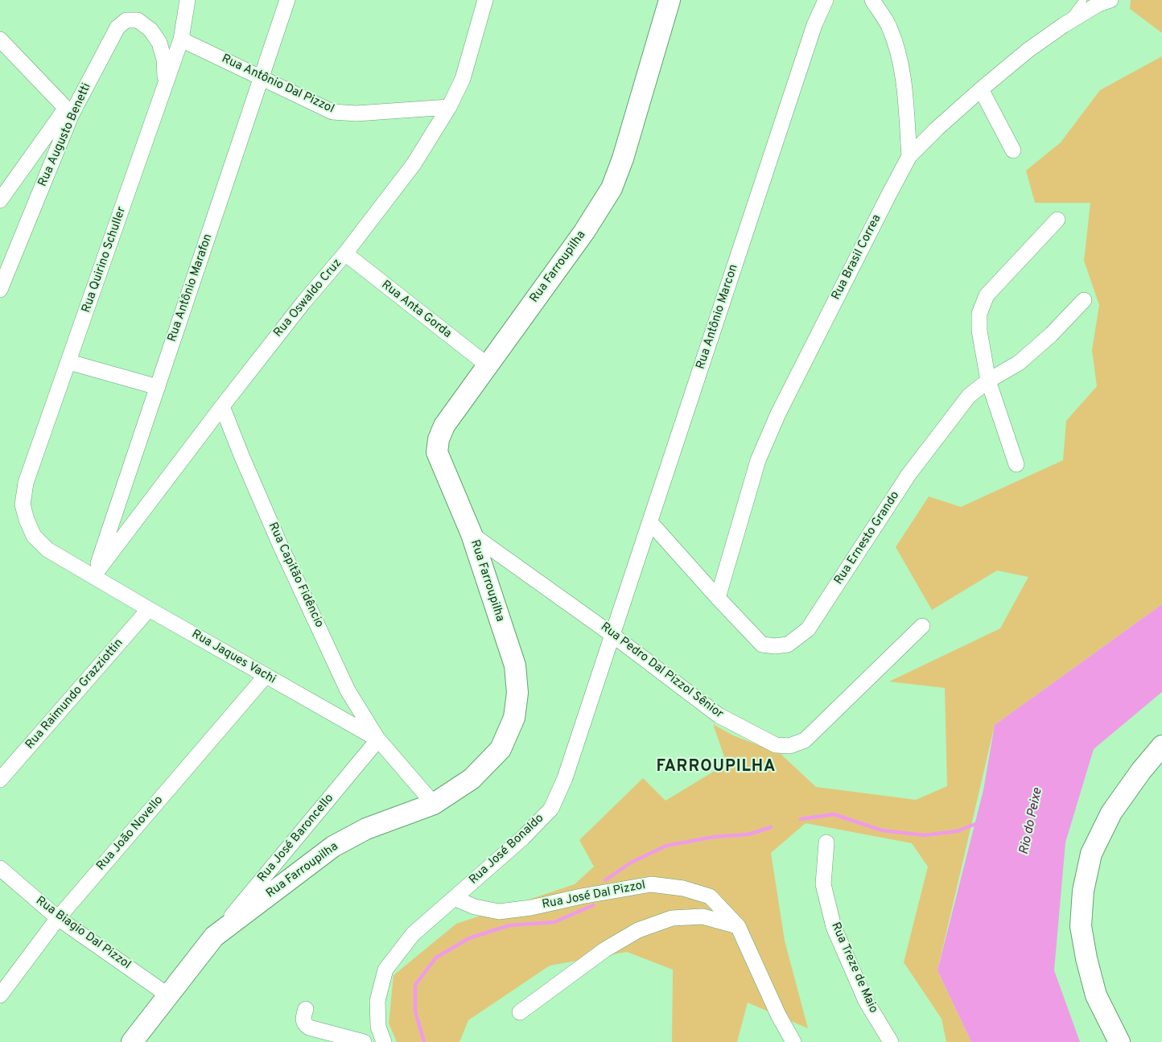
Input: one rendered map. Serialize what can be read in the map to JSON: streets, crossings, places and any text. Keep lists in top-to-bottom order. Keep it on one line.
{"streets":{"street":["Rua Antônio Dal Pizzol","Rua Augusto Benetti","Rua Brasil Correa","Rua Quirino Schuller","Rua Farroupilha","Rua Antônio Marafon","Rua Oswaldo Cruz","Rua Anta Gorda","Rua Antônio Marcon","Rua Ernesto Grando","Rua Capitão Fidêncio","Rua Jaques Vachi","Rua Pedro Dal Pizzol Sênior","Rua Raimundo Grazziottin","Rua João Novello","Rua José Baroncello","Rua José Bonaldo","Rua José Dal Pizzol","Rua Biagio Dal Pizzol","Rua Treze de Maio"]},"crossings":[["Rua Antônio Dal Pizzol","Rua Quirino Schuller"],["Rua Antônio Dal Pizzol","Rua Antônio Marafon"],["Rua Antônio Dal Pizzol","Rua Oswaldo Cruz"],["Rua Augusto Benetti","Rua Quirino Schuller"],["Rua Brasil Correa","Rua Ernesto Grando"],["Rua Quirino Schuller","Rua Jaques Vachi"],["Rua Farroupilha","Rua Anta Gorda"],["Rua Farroupilha","Rua Jaques Vachi"],["Rua Farroupilha","Rua Pedro Dal Pizzol Sênior"],["Rua Farroupilha","Rua José Baroncello"],["Rua Farroupilha","Rua Biagio Dal Pizzol"],["Rua Antônio Marafon","Rua Oswaldo Cruz"],["Rua Antônio Marafon","Rua Jaques Vachi"],["Rua Oswaldo Cruz","Rua Anta Gorda"],["Rua Oswaldo Cruz","Rua Capitão Fidêncio"],["Rua Oswaldo Cruz","Rua Jaques Vachi"],["Rua Antônio Marcon","Rua Ernesto Grando"],["Rua Antônio Marcon","Rua Pedro Dal Pizzol Sênior"],["Rua Antônio Marcon","Rua José Bonaldo"],["Rua Capitão Fidêncio","Rua Jaques Vachi"],["Rua Capitão Fidêncio","Rua José Baroncello"],["Rua Jaques Vachi","Rua Raimundo Grazziottin"],["Rua Jaques Vachi","Rua João Novello"],["Rua Jaques Vachi","Rua José Baroncello"],["Rua Pedro Dal Pizzol Sênior","Rua José Bonaldo"],["Rua João Novello","Rua Biagio Dal Pizzol"],["Rua José Bonaldo","Rua José Dal Pizzol"]],"districts":["FARROUPILHA"],"water":["Rio do Peixe"]}
